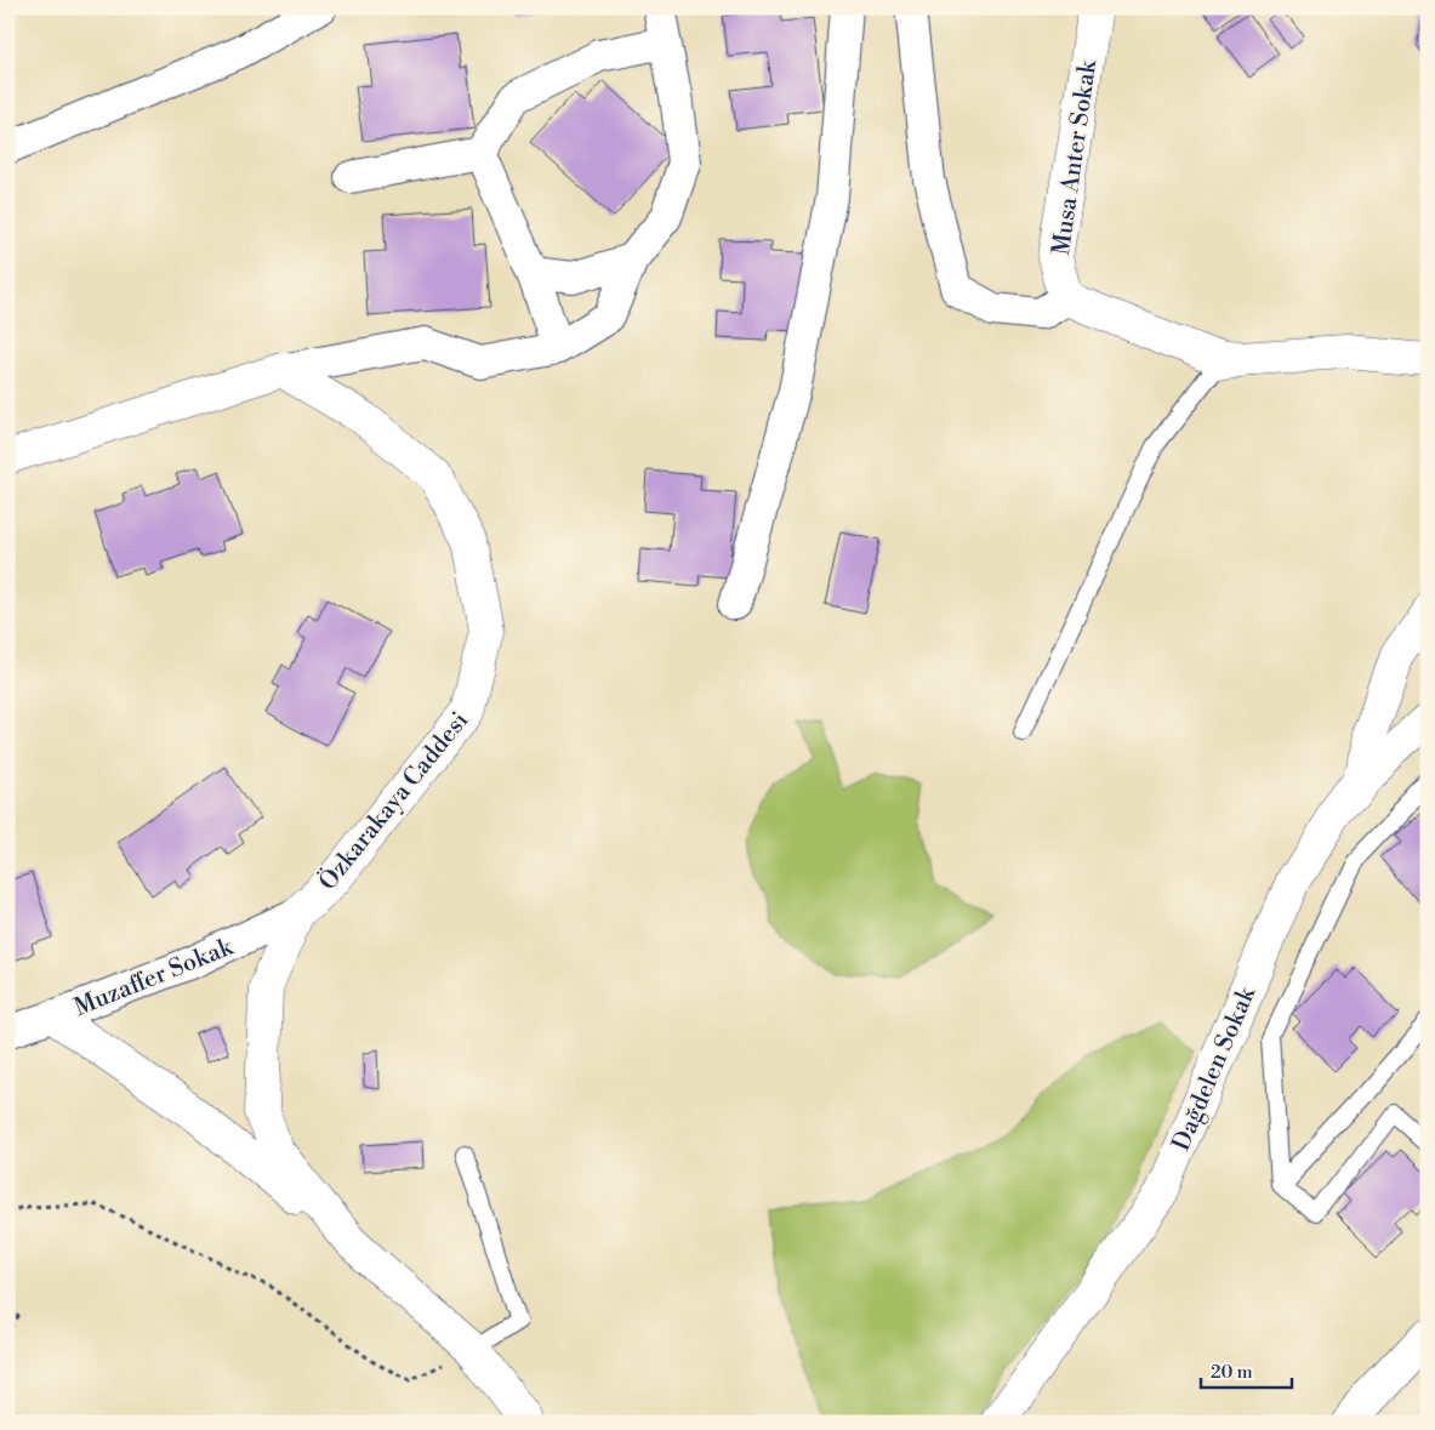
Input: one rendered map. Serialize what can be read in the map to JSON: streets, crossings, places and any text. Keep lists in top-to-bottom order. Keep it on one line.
{"streets":{"street":["Musa Anter Sokak","Özkarakaya Caddesi","Muzaffer Sokak","Dağdelen Sokak"]},"crossings":[["Özkarakaya Caddesi","Muzaffer Sokak"]],"scale_bar":"20 m"}
